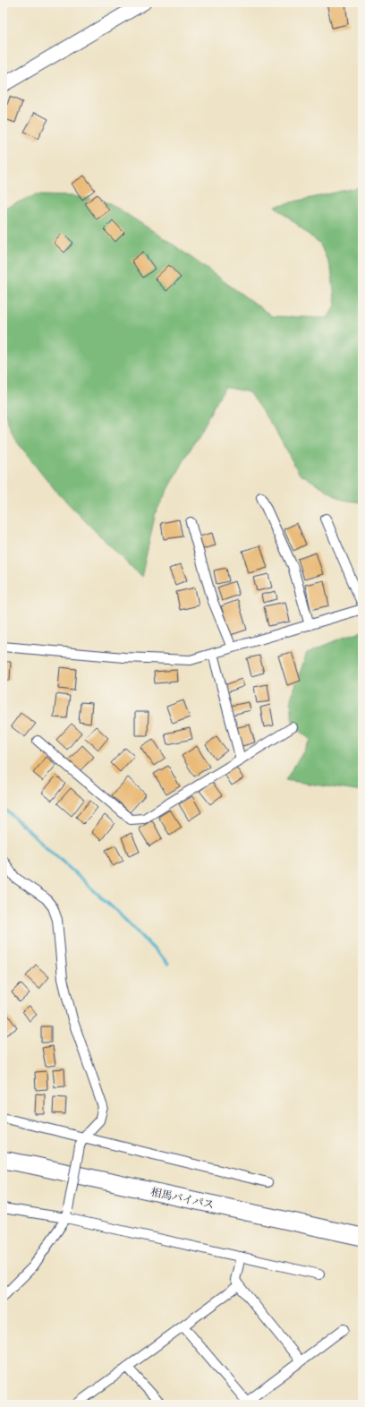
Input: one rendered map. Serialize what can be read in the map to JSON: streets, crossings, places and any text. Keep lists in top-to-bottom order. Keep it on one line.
{"streets":{"highway":["相馬バイパス"]}}
